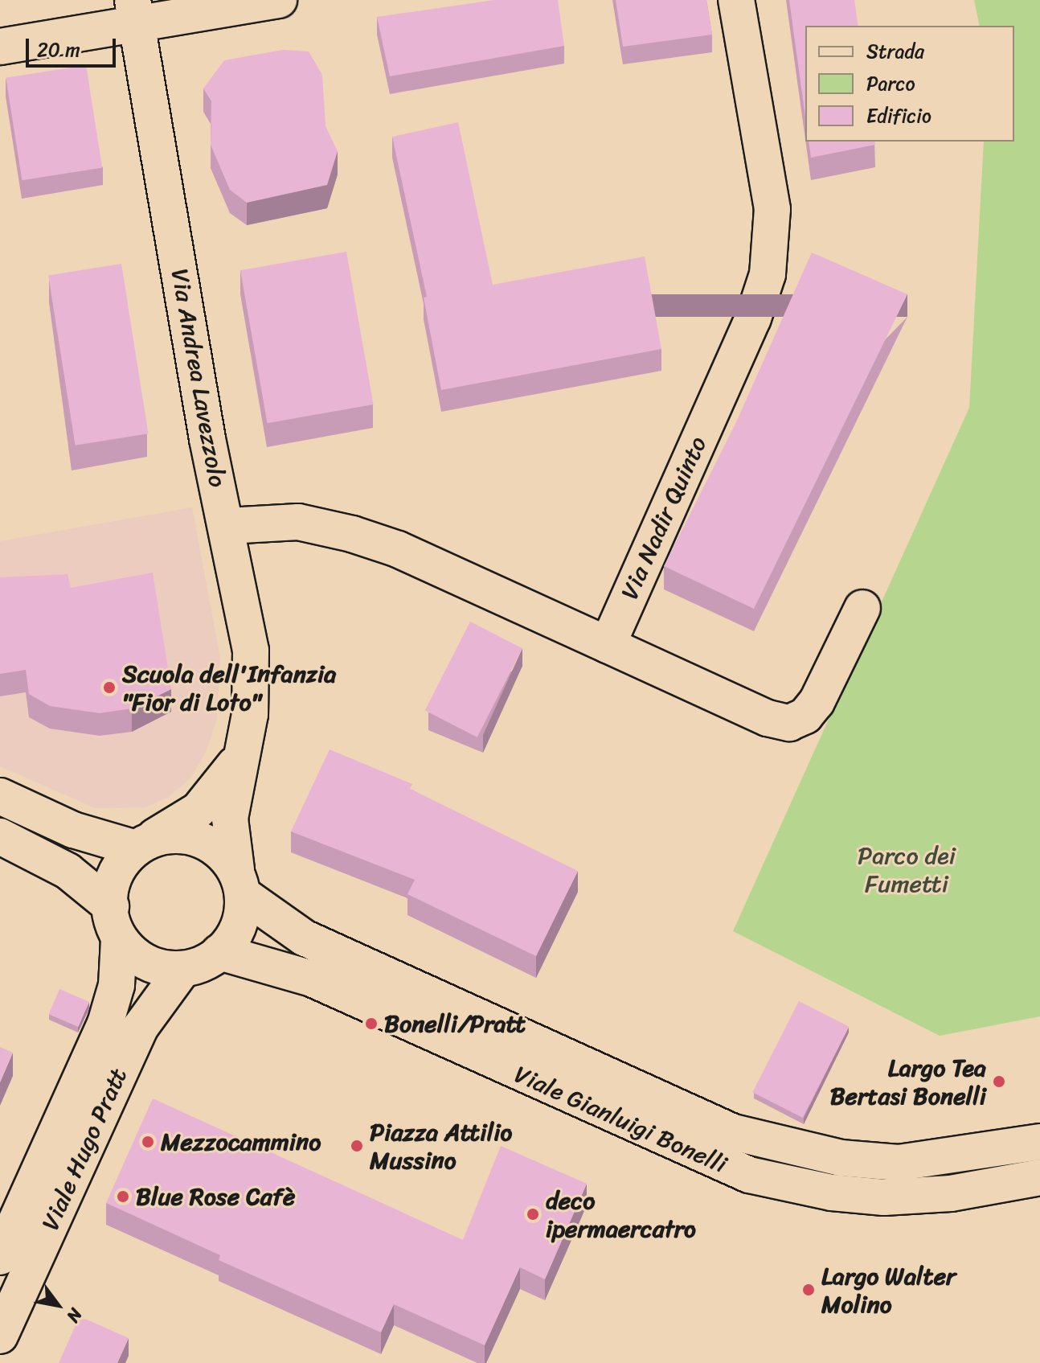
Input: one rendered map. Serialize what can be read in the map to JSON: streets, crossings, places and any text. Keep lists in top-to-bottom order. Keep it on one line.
{"streets":{"street":["Via Andrea Lavezzolo","Via Nadir Quinto","Viale Gianluigi Bonelli","Viale Hugo Pratt"]},"crossings":[["Via Andrea Lavezzolo","Viale Gianluigi Bonelli"],["Via Andrea Lavezzolo","Viale Hugo Pratt"],["Viale Gianluigi Bonelli","Viale Hugo Pratt"]],"parks":["Parco dei Fumetti"],"places":["Scuola dell'Infanzia \"Fior di Loto\"","Bonelli/Pratt","Largo Tea Bertasi Bonelli","Mezzocammino","Piazza Attilio Mussino","Blue Rose Cafè","deco ipermaercatro","Largo Walter Molino"],"legend":["Strada","Parco","Edificio"],"scale_bar":"20 m","north":"bottom right"}
